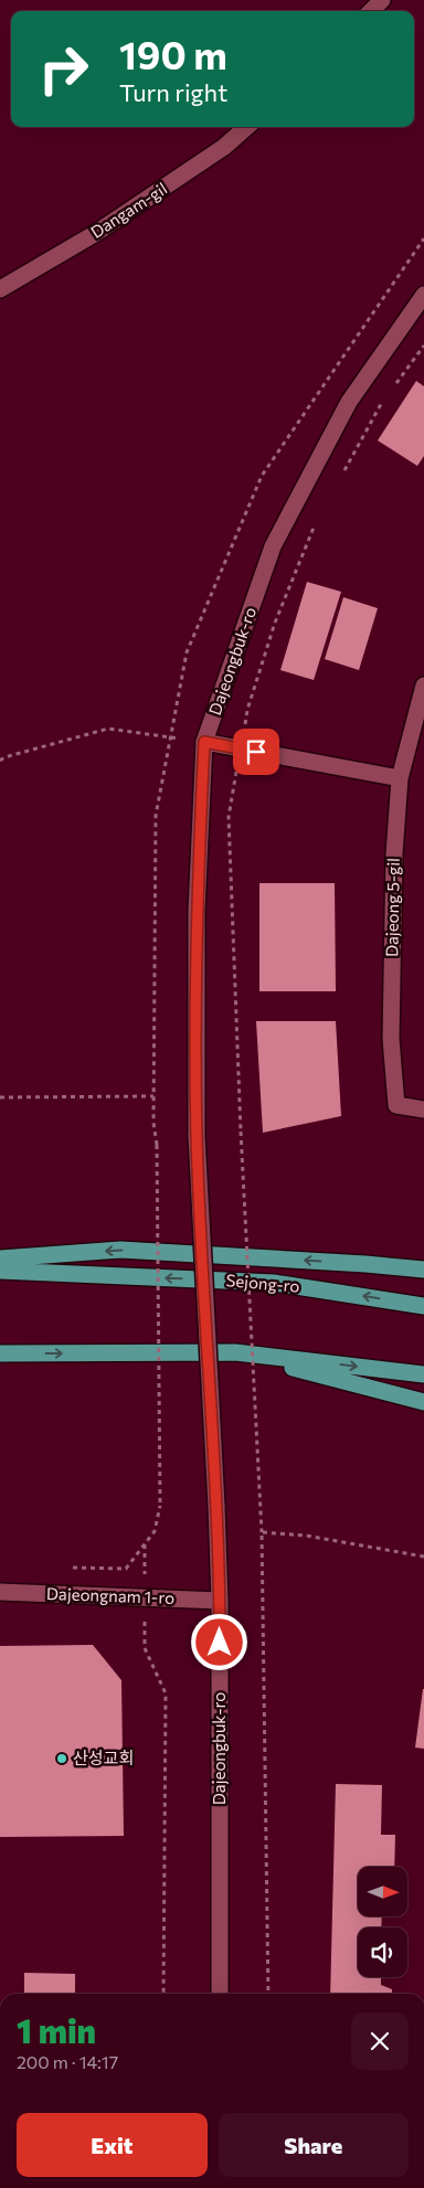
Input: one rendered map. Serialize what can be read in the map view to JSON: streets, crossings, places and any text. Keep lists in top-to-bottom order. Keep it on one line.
{"streets":{"highway":["Sejong-ro"],"street":["Dangam-gil","Dajeongbuk-ro","Dajeong 5-gil","Dajeongnam 1-ro"]},"crossings":[["Dajeongbuk-ro","Dajeongnam 1-ro"]],"places":["산성교회"],"north":"right","page":{"turn":["190 m","Turn right"],"heading":["1 min","200 m · 14:17"],"buttons":["Exit","Share"]}}
